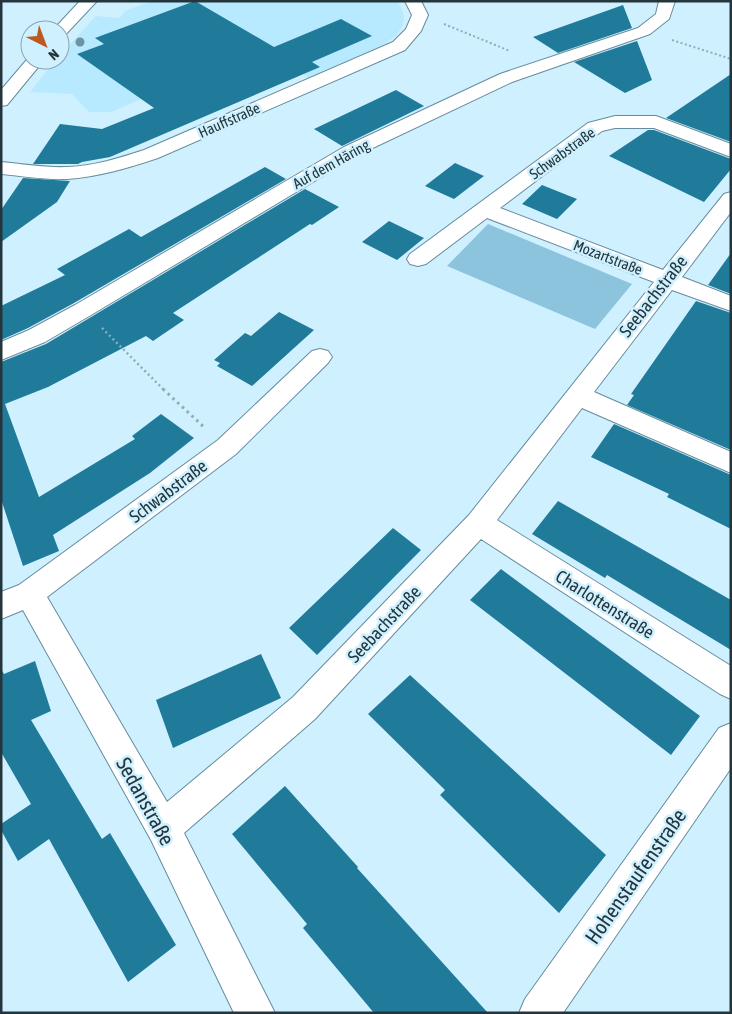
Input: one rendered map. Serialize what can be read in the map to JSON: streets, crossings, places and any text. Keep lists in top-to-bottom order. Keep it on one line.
{"streets":{"street":["Hauffstraße","Schwabstraße","Auf dem Häring","Mozartstraße","Seebachstraße","Charlottenstraße","Sedanstraße","Hohenstaufenstraße"]},"crossings":[["Schwabstraße","Mozartstraße"],["Schwabstraße","Sedanstraße"],["Mozartstraße","Seebachstraße"],["Seebachstraße","Charlottenstraße"],["Seebachstraße","Sedanstraße"]],"north":"bottom right"}
